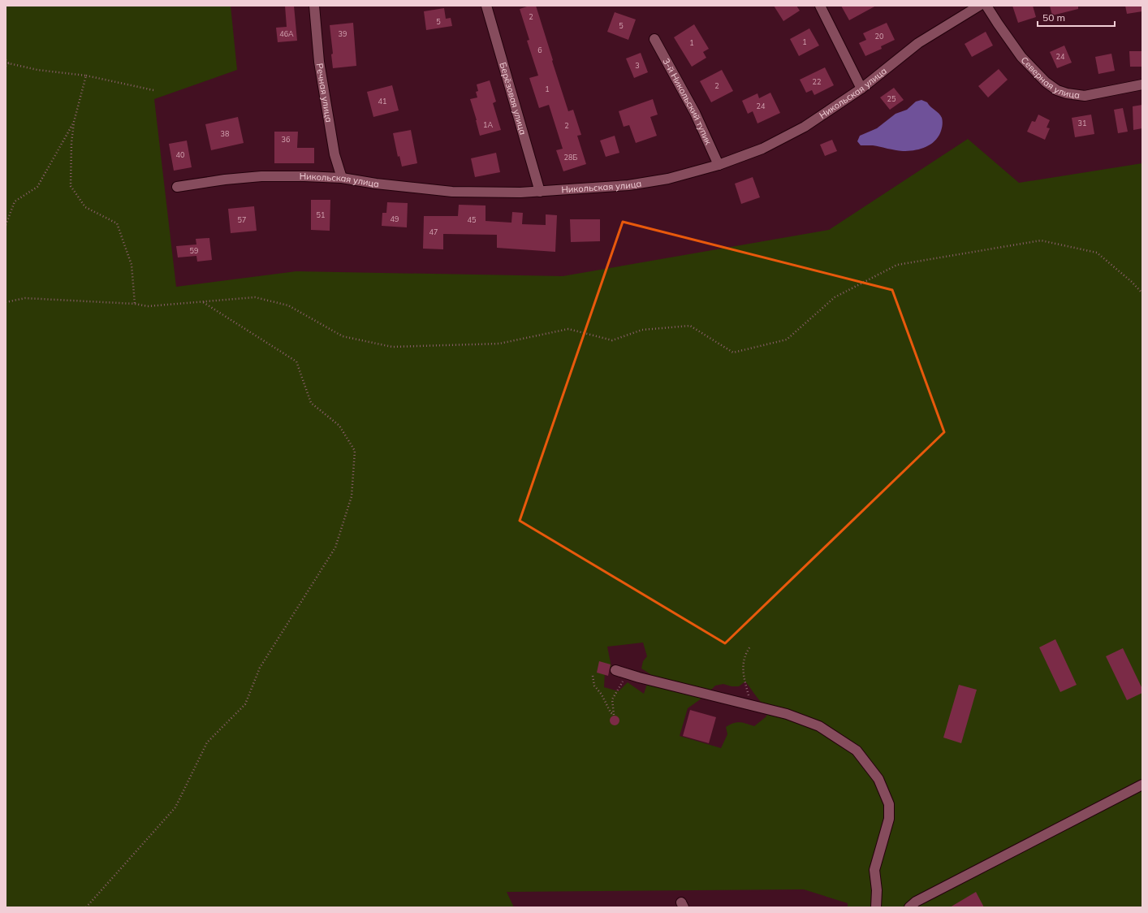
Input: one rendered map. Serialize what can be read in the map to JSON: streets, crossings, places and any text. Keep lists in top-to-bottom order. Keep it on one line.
{"streets":{"street":["Северная улица","Речная улица","Никольская улица","Берёзовая улица","3-й Никольский тупик"]},"crossings":[["Речная улица","Никольская улица"],["Никольская улица","Берёзовая улица"],["Никольская улица","3-й Никольский тупик"]],"house_numbers":["2","5","5","46А","39","20","1","1","6","24","3","22","2","1","25","41","24","31","1А","2","38","36","40","28Б","51","49","57","45","47","59"],"scale_bar":"50 m"}
